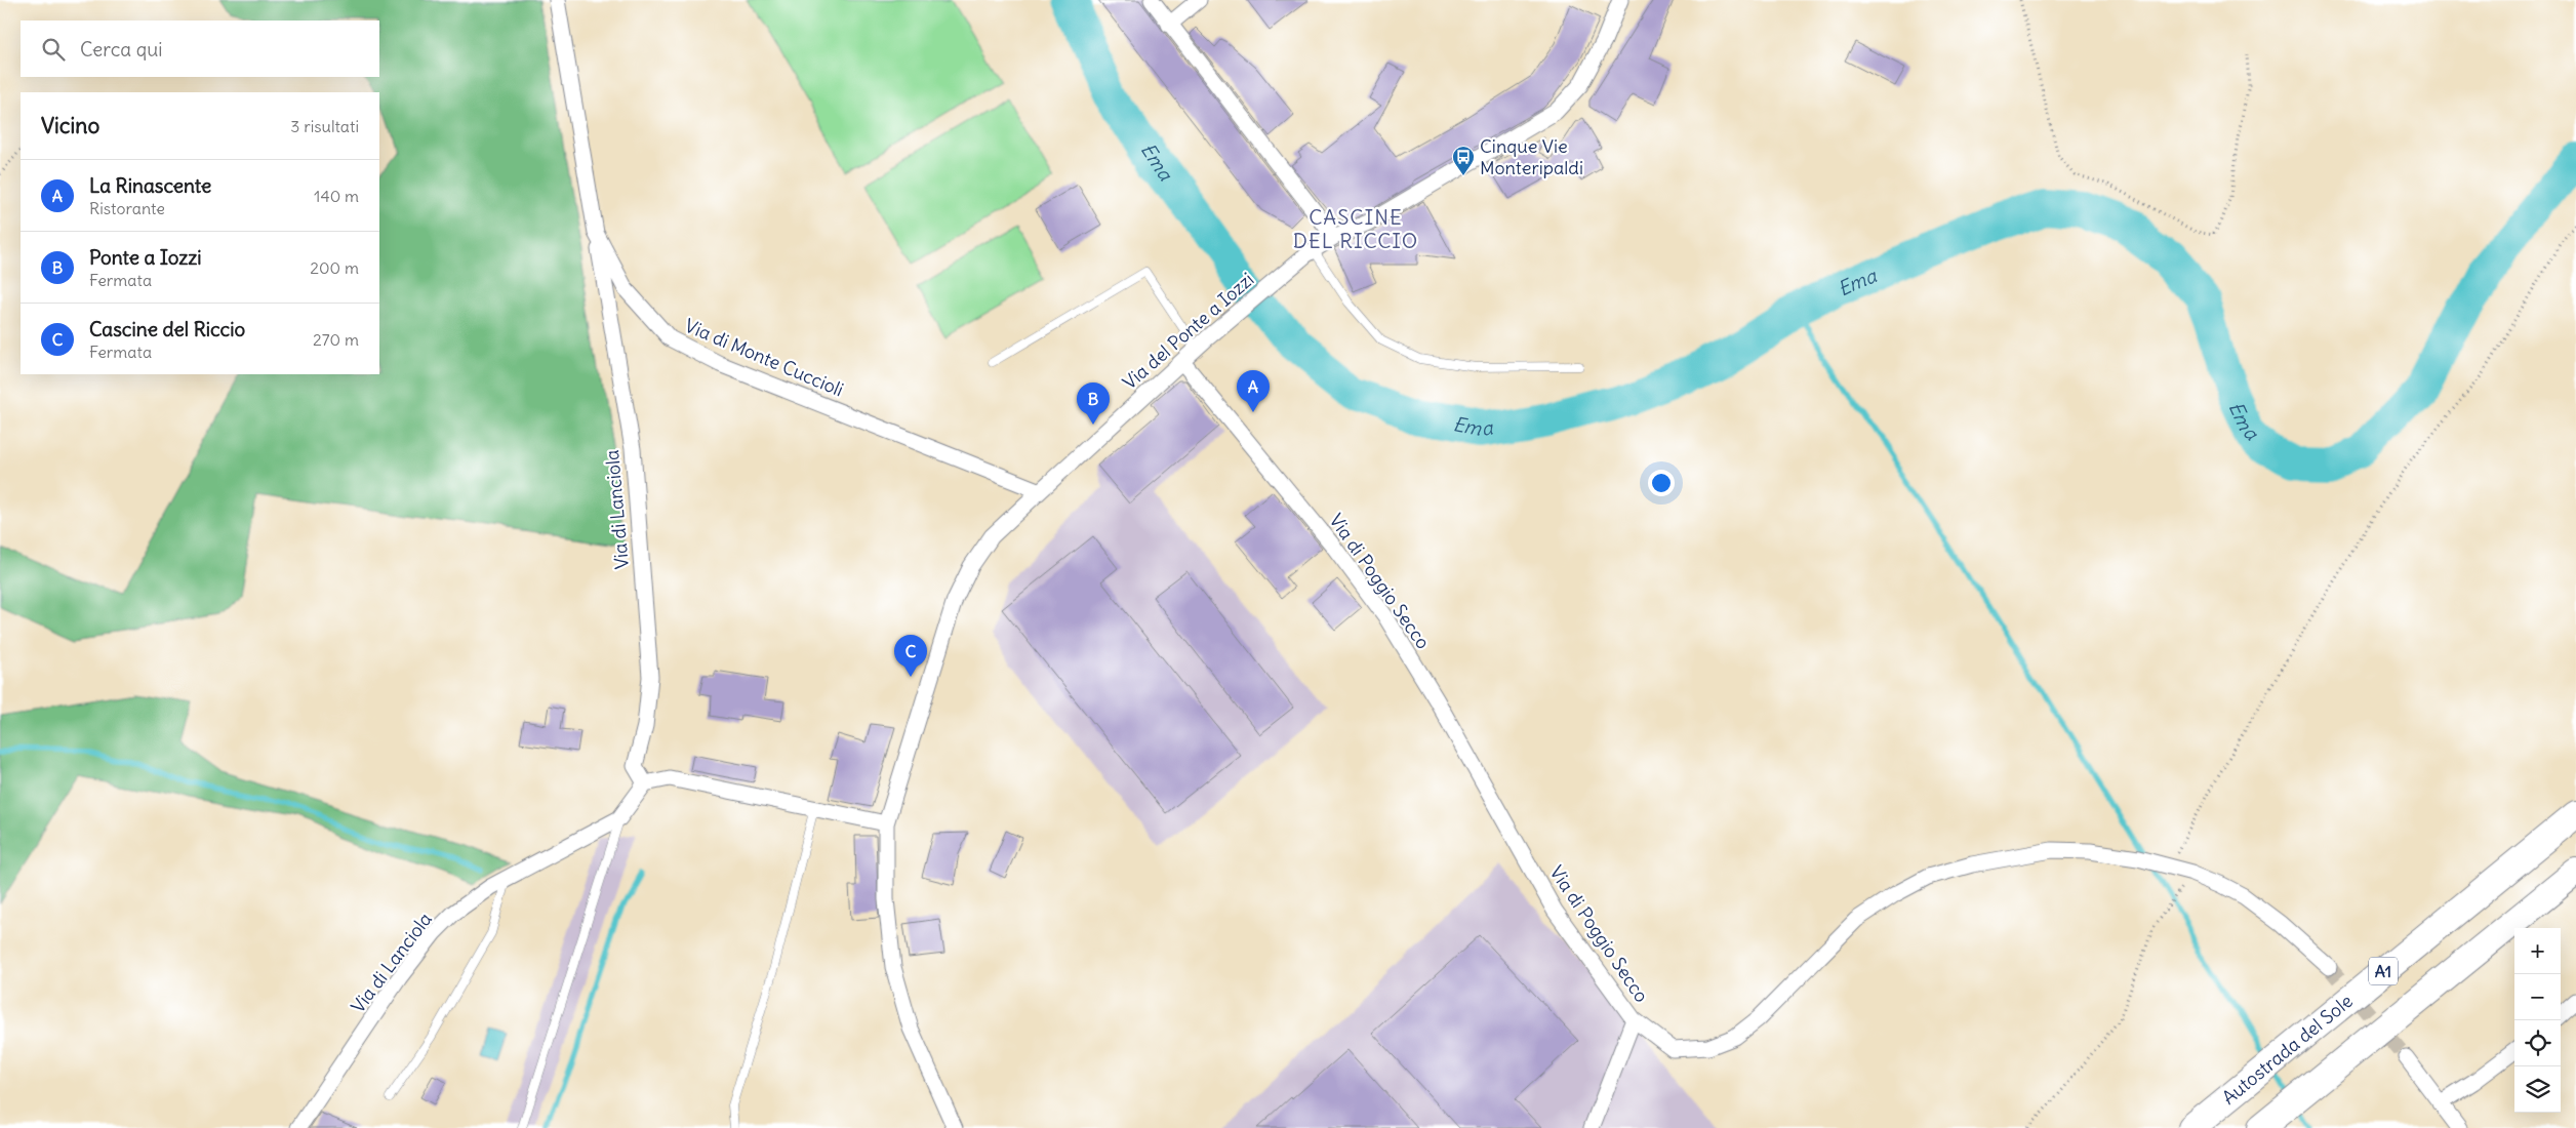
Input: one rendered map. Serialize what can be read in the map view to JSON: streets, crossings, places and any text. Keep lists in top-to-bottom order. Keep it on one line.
{"streets":{"highway":["A1","Autostrada del Sole"],"street":["Via del Ponte a Iozzi","Via di Monte Cuccioli","Via di Lanciola","Via di Poggio Secco"]},"crossings":[["Via del Ponte a Iozzi","Via di Monte Cuccioli"],["Via del Ponte a Iozzi","Via di Poggio Secco"],["Via di Monte Cuccioli","Via di Lanciola"]],"districts":["CASCINE DEL RICCIO"],"water":["Ema"],"places":{"bus stop":["Cinque Vie Monteripaldi"]},"page":{"search":"Cerca qui","heading":["Vicino","3 risultati"],"list":[{"mark":"A","name":"La Rinascente","note":"Ristorante","value":"140 m"},{"mark":"B","name":"Ponte a Iozzi","note":"Fermata","value":"200 m"},{"mark":"C","name":"Cascine del Riccio","note":"Fermata","value":"270 m"}],"pins":["A","B","C"],"map_buttons":["+","−"]}}
